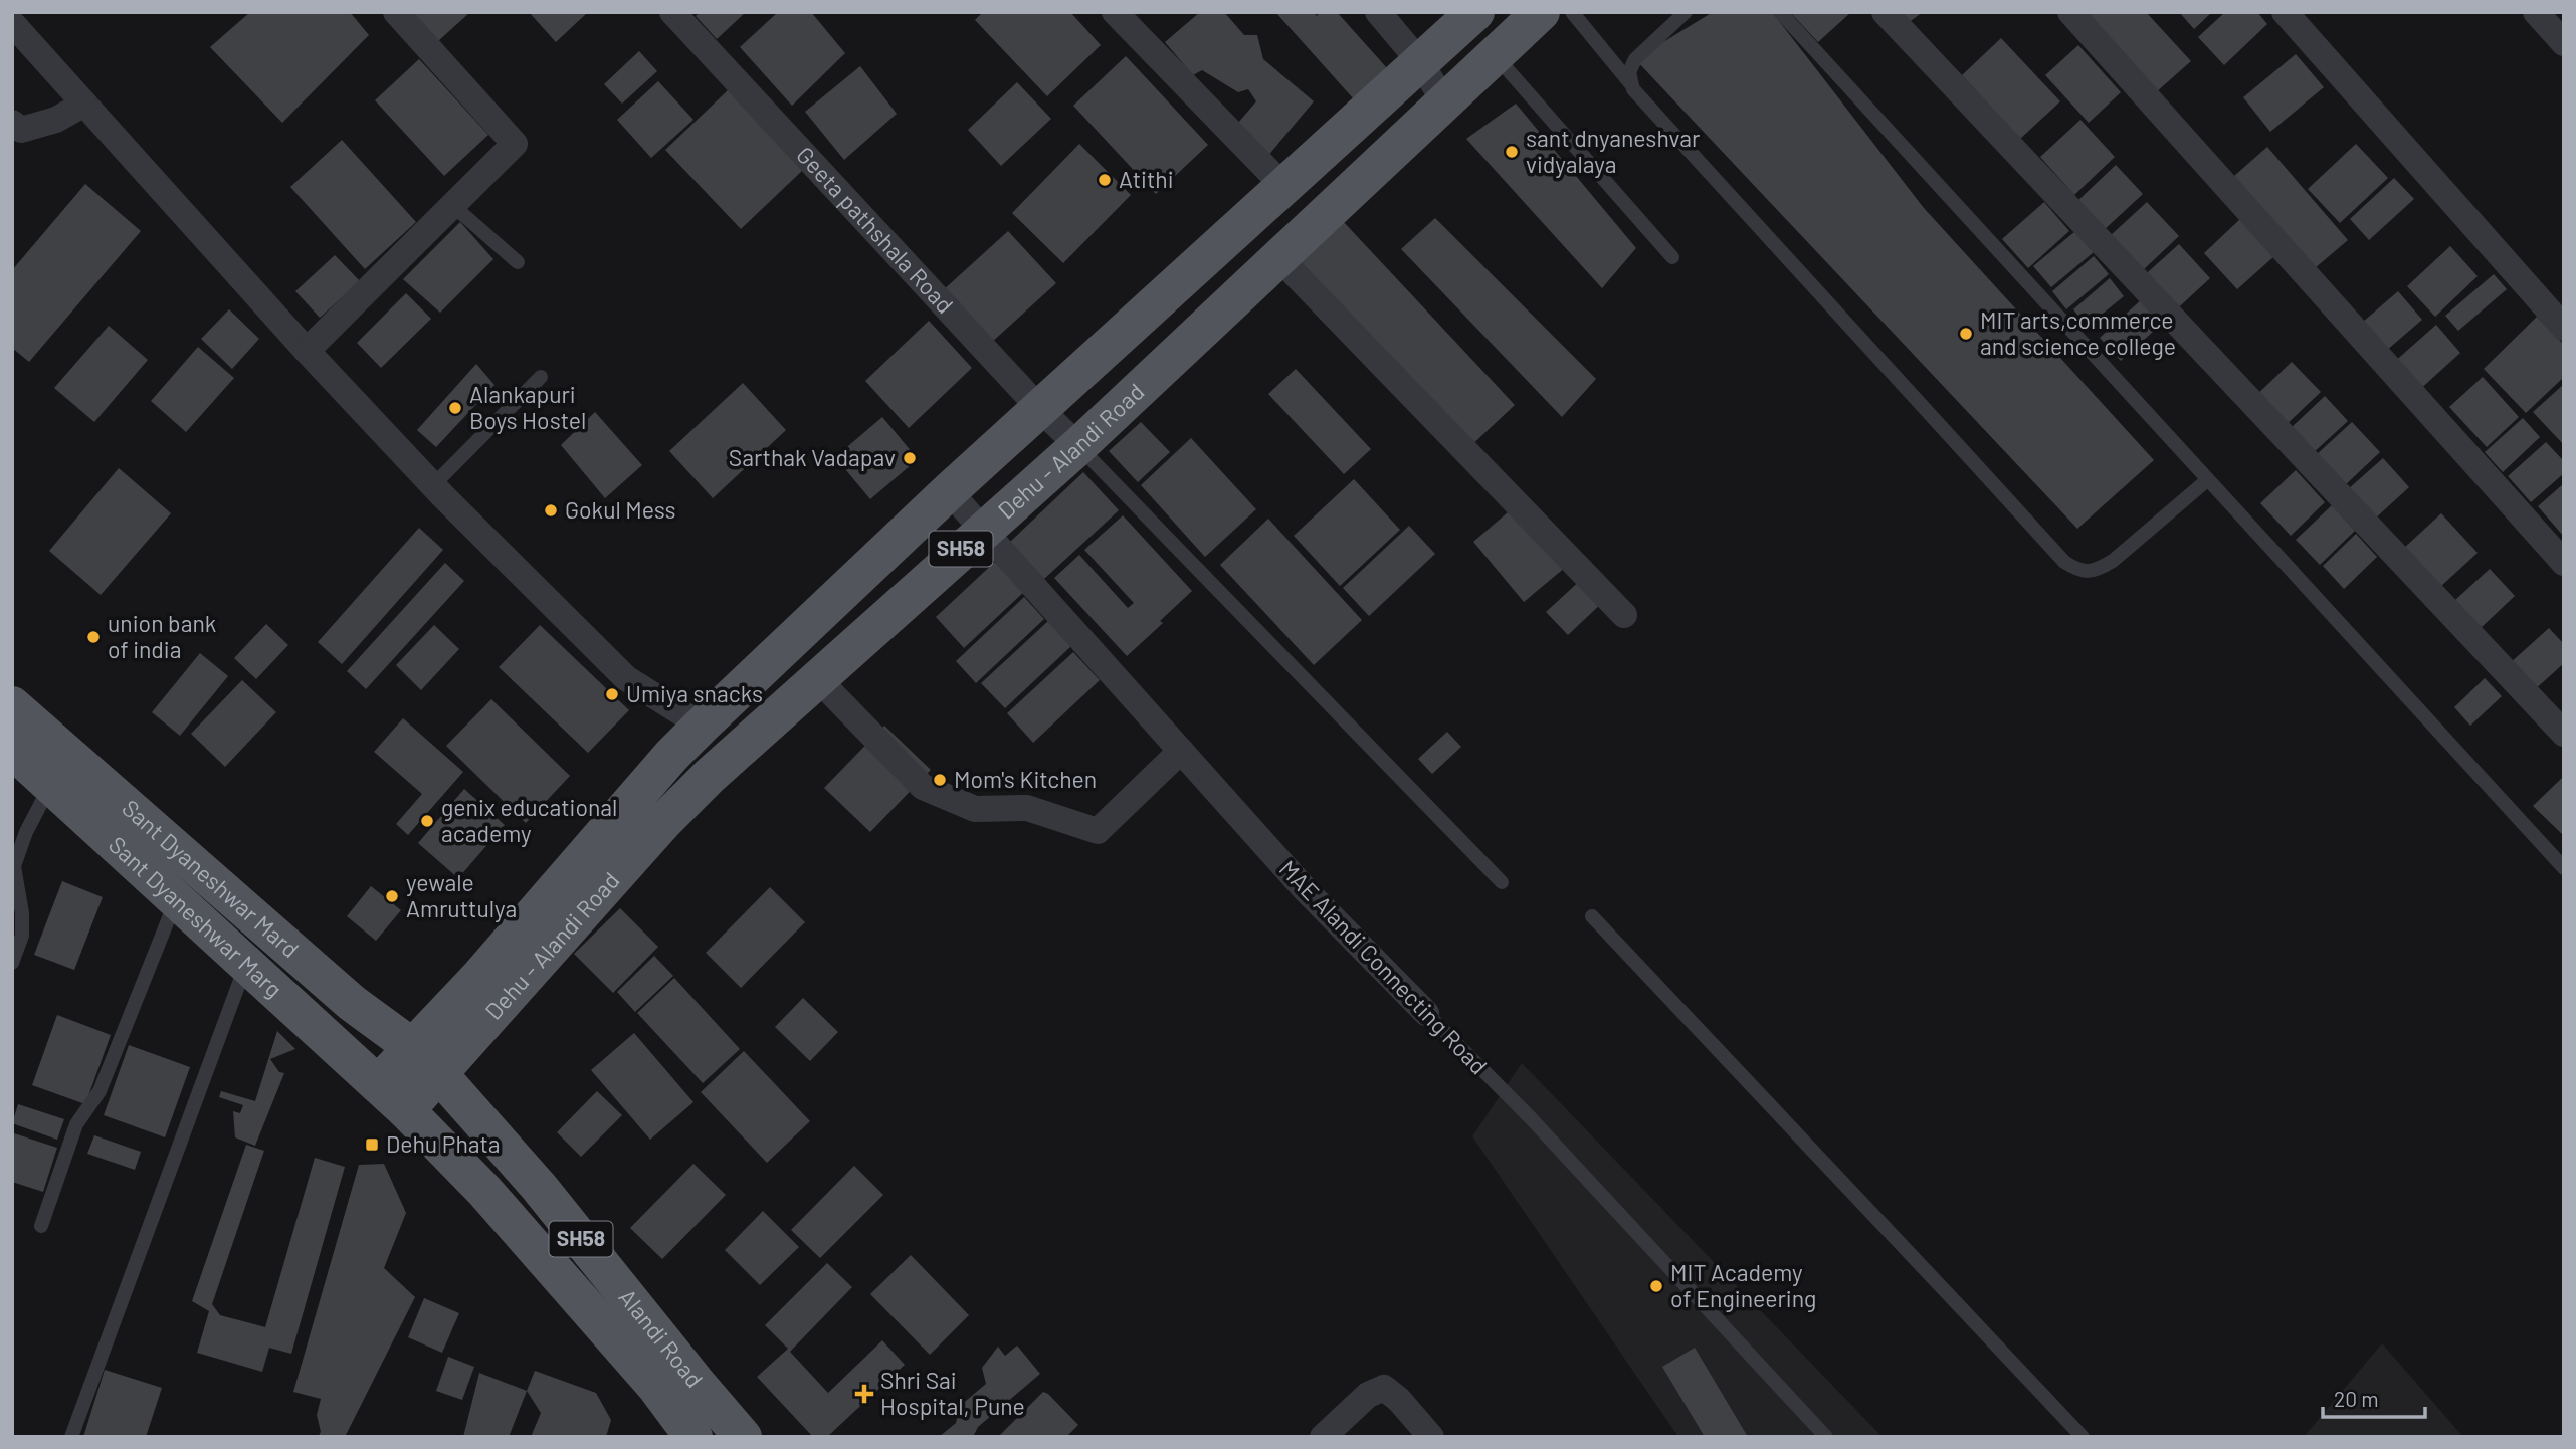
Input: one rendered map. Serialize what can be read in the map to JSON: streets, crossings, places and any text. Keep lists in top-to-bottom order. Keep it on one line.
{"streets":{"main road":["Dehu - Alandi Road","SH58","Sant Dyaneshwar Mard","Sant Dyaneshwar Marg","Alandi Road"],"street":["Geeta pathshala Road","MAE Alandi Connecting Road"]},"crossings":[["Geeta pathshala Road","Dehu - Alandi Road"],["Dehu - Alandi Road","SH58"],["Dehu - Alandi Road","Sant Dyaneshwar Mard"],["Dehu - Alandi Road","Sant Dyaneshwar Marg"],["Dehu - Alandi Road","MAE Alandi Connecting Road"],["Dehu - Alandi Road","Alandi Road"],["SH58","Sant Dyaneshwar Marg"],["Sant Dyaneshwar Mard","Sant Dyaneshwar Marg"],["Sant Dyaneshwar Mard","Alandi Road"]],"places":{"other":["sant dnyaneshvar vidyalaya","Atithi","MIT arts,commerce and science college","Alankapuri Boys Hostel","Sarthak Vadapav","Gokul Mess","union bank of india","Umiya snacks","Mom's Kitchen","genix educational academy","yewale Amruttulya","MIT Academy of Engineering"],"transit":["Dehu Phata"],"health":["Shri Sai Hospital, Pune"]},"scale_bar":"20 m"}
